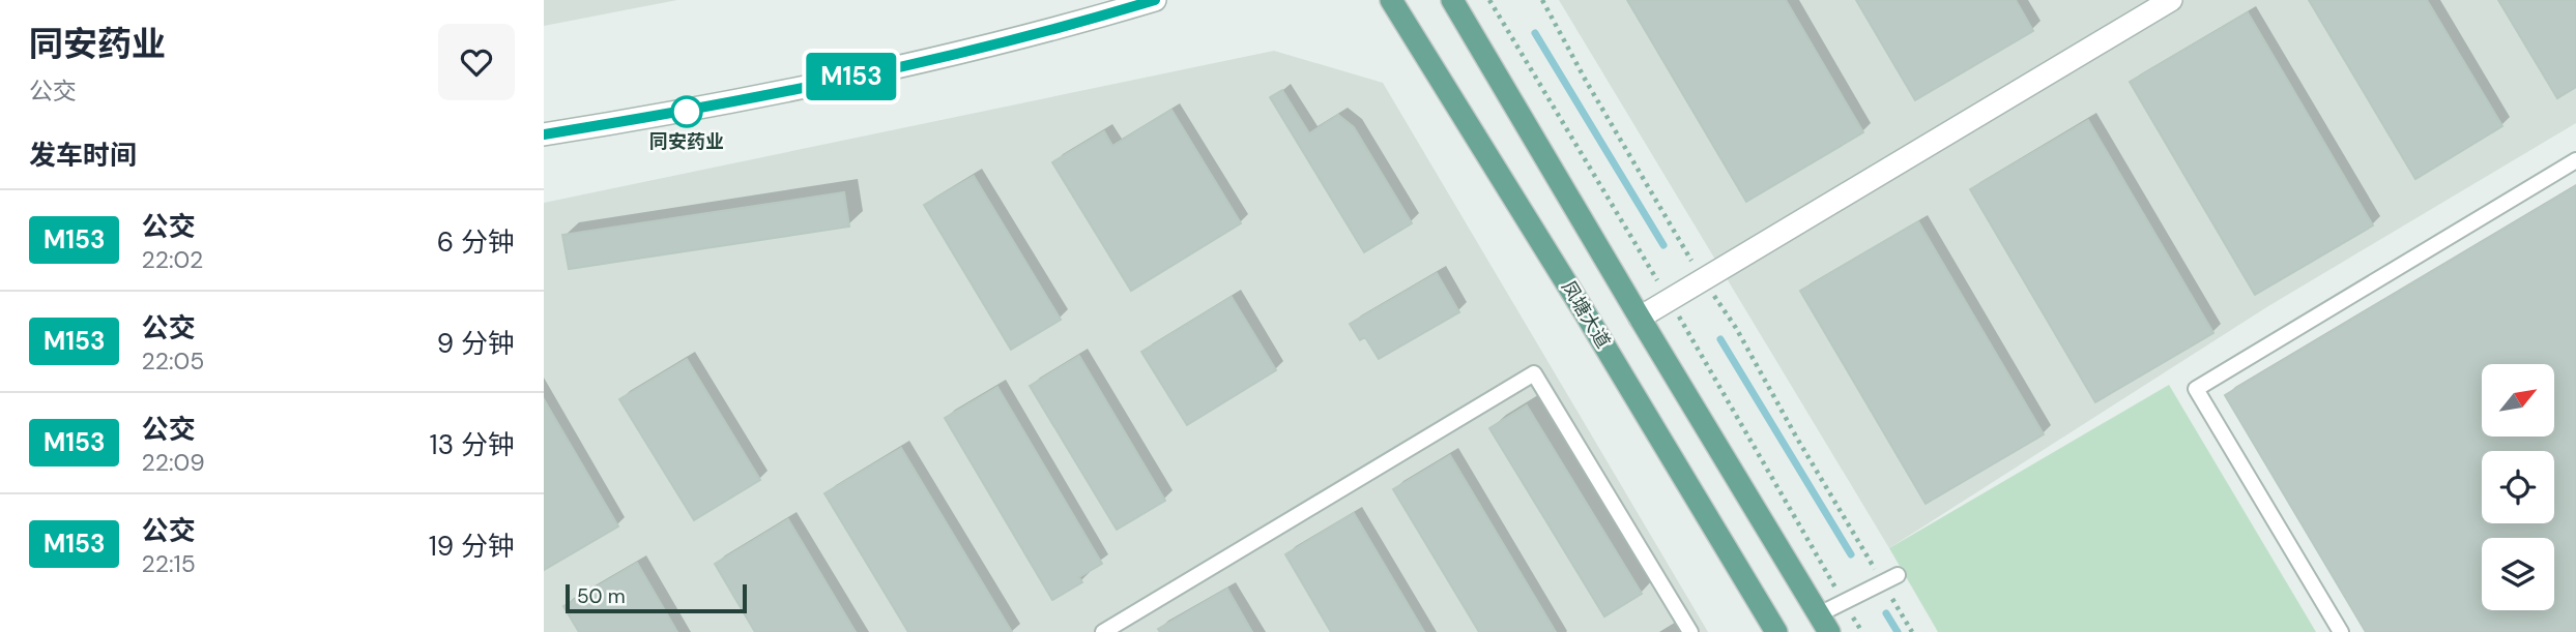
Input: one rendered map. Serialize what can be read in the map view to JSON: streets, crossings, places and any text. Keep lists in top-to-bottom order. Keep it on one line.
{"streets":{"main road":["凤塘大道"]},"places":["同安药业"],"lines":["bus line M153"],"scale_bar":"50 m","north":"top right","page":{"heading":[["同安药业","公交"],"发车时间"],"on_map":"M153","list":[{"mark":"M153","name":"公交","note":"22:02","value":"6 分钟"},{"mark":"M153","name":"公交","note":"22:05","value":"9 分钟"},{"mark":"M153","name":"公交","note":"22:09","value":"13 分钟"},{"mark":"M153","name":"公交","note":"22:15","value":"19 分钟"}],"scale":"50 m"}}
